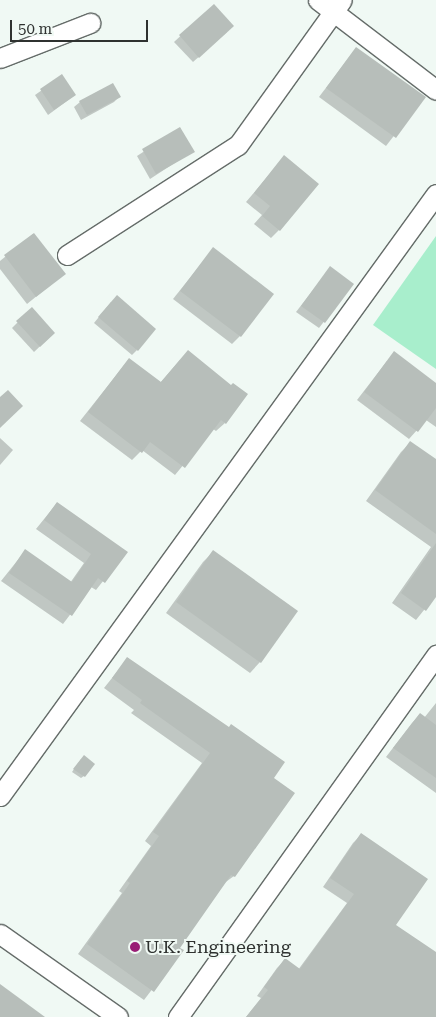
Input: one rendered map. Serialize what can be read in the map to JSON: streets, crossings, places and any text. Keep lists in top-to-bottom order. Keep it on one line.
{"places":["U.K. Engineering"],"scale_bar":"50 m"}
